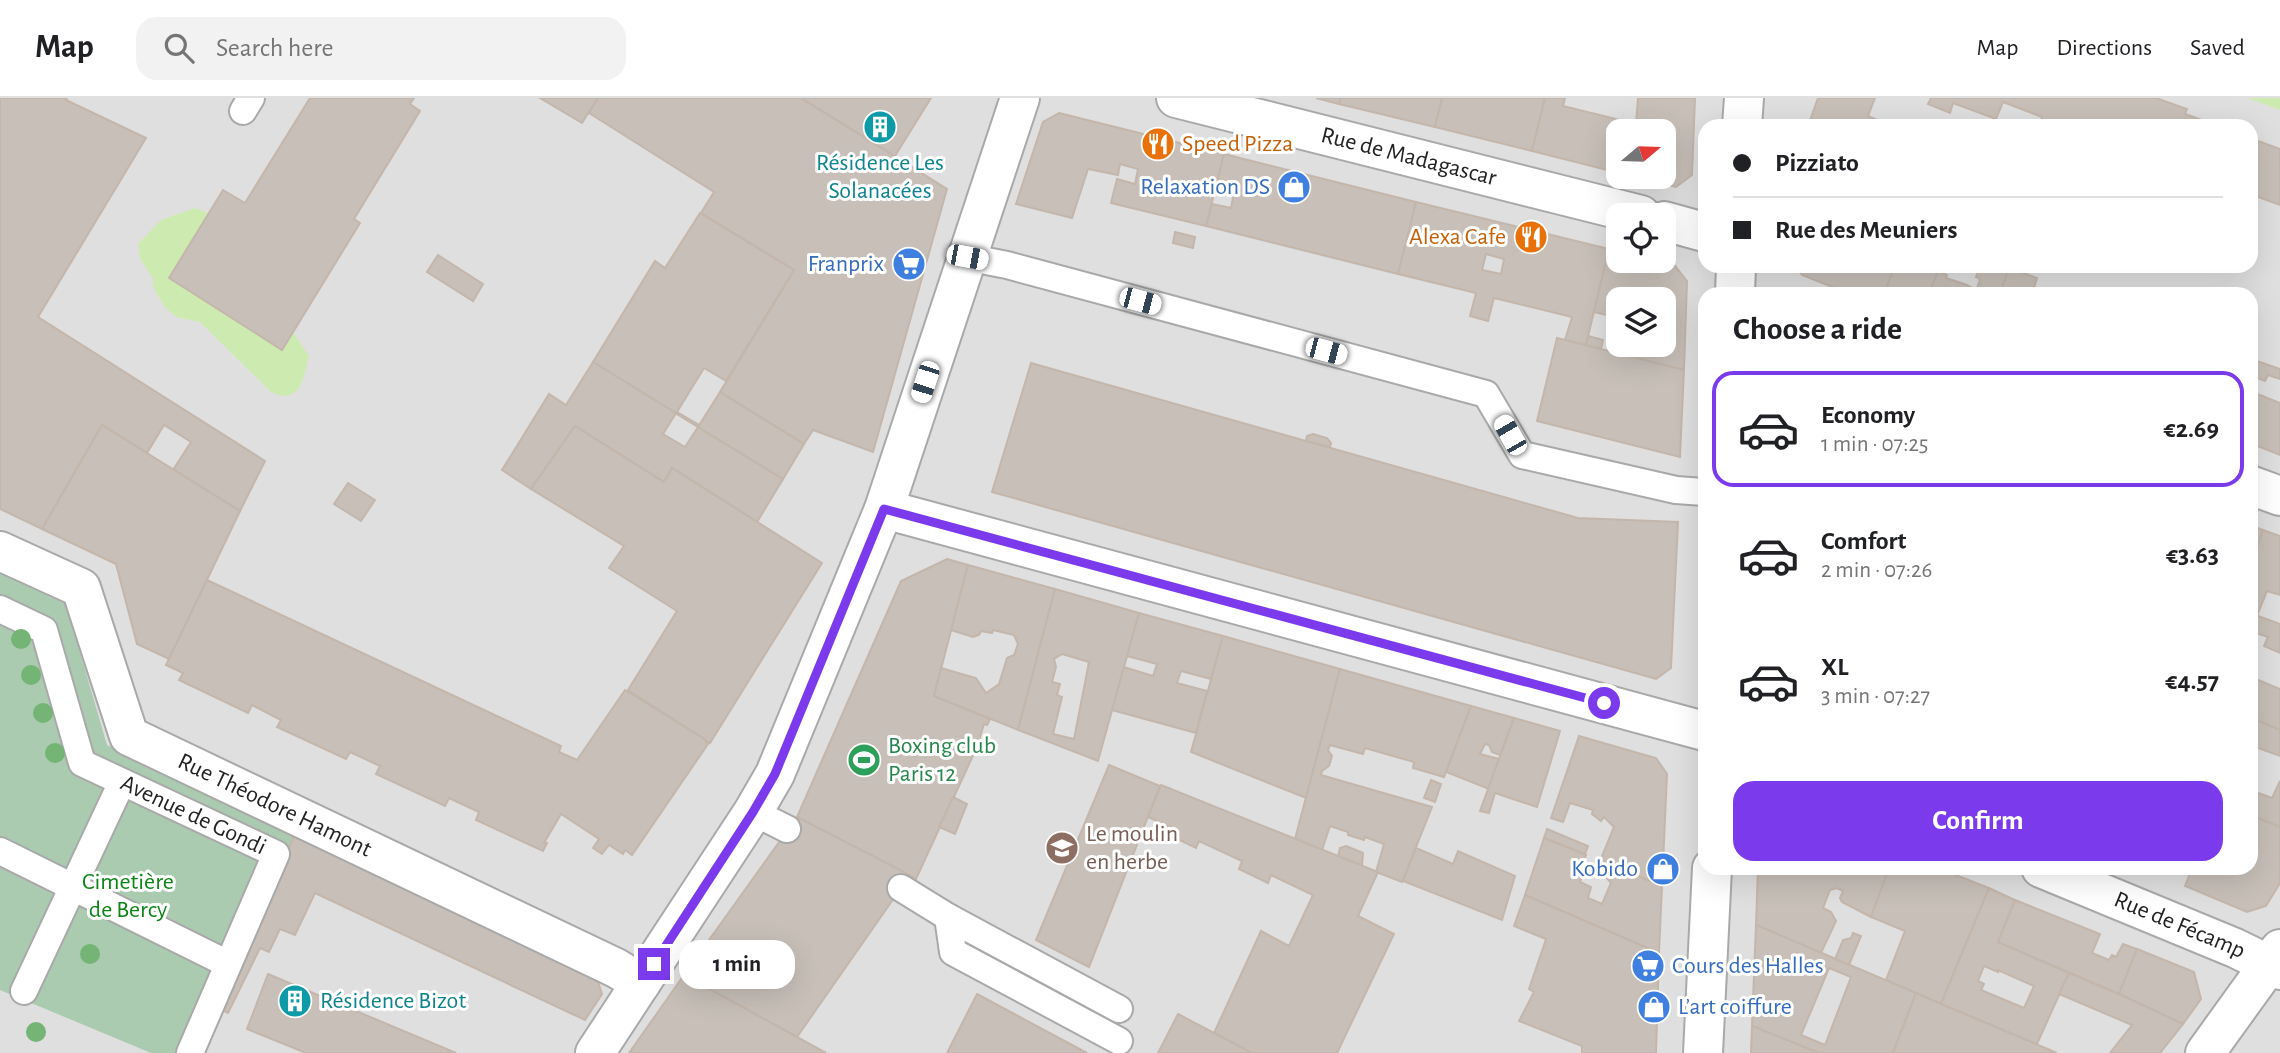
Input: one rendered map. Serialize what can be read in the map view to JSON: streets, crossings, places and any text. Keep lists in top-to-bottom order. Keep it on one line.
{"streets":{"street":["Rue de Madagascar","Rue Théodore Hamont","Rue de Fécamp"],"lane":["Avenue de Gondi"]},"parks":["Cimetière de Bercy"],"places":{"building":["Résidence Les Solanacées","Résidence Bizot"],"restaurant":["Speed Pizza","Alexa Cafe"],"shop":["Relaxation DS","Kobido","L’art coiffure"],"supermarket":["Franprix","Cours des Halles"],"sports":["Boxing club Paris 12"],"school or university":["Le moulin en herbe"]},"north":"right","page":{"header":"Map","search":"Search here","nav":["Map","Directions","Saved"],"banner":["Pizziato","Rue des Meuniers"],"heading":"Choose a ride","list":[{"name":"Economy","note":"1 min · 07:25","value":"€2.69"},{"name":"Comfort","note":"2 min · 07:26","value":"€3.63"},{"name":"XL","note":"3 min · 07:27","value":"€4.57"}],"buttons":"Confirm","bubble":"1 min"}}
